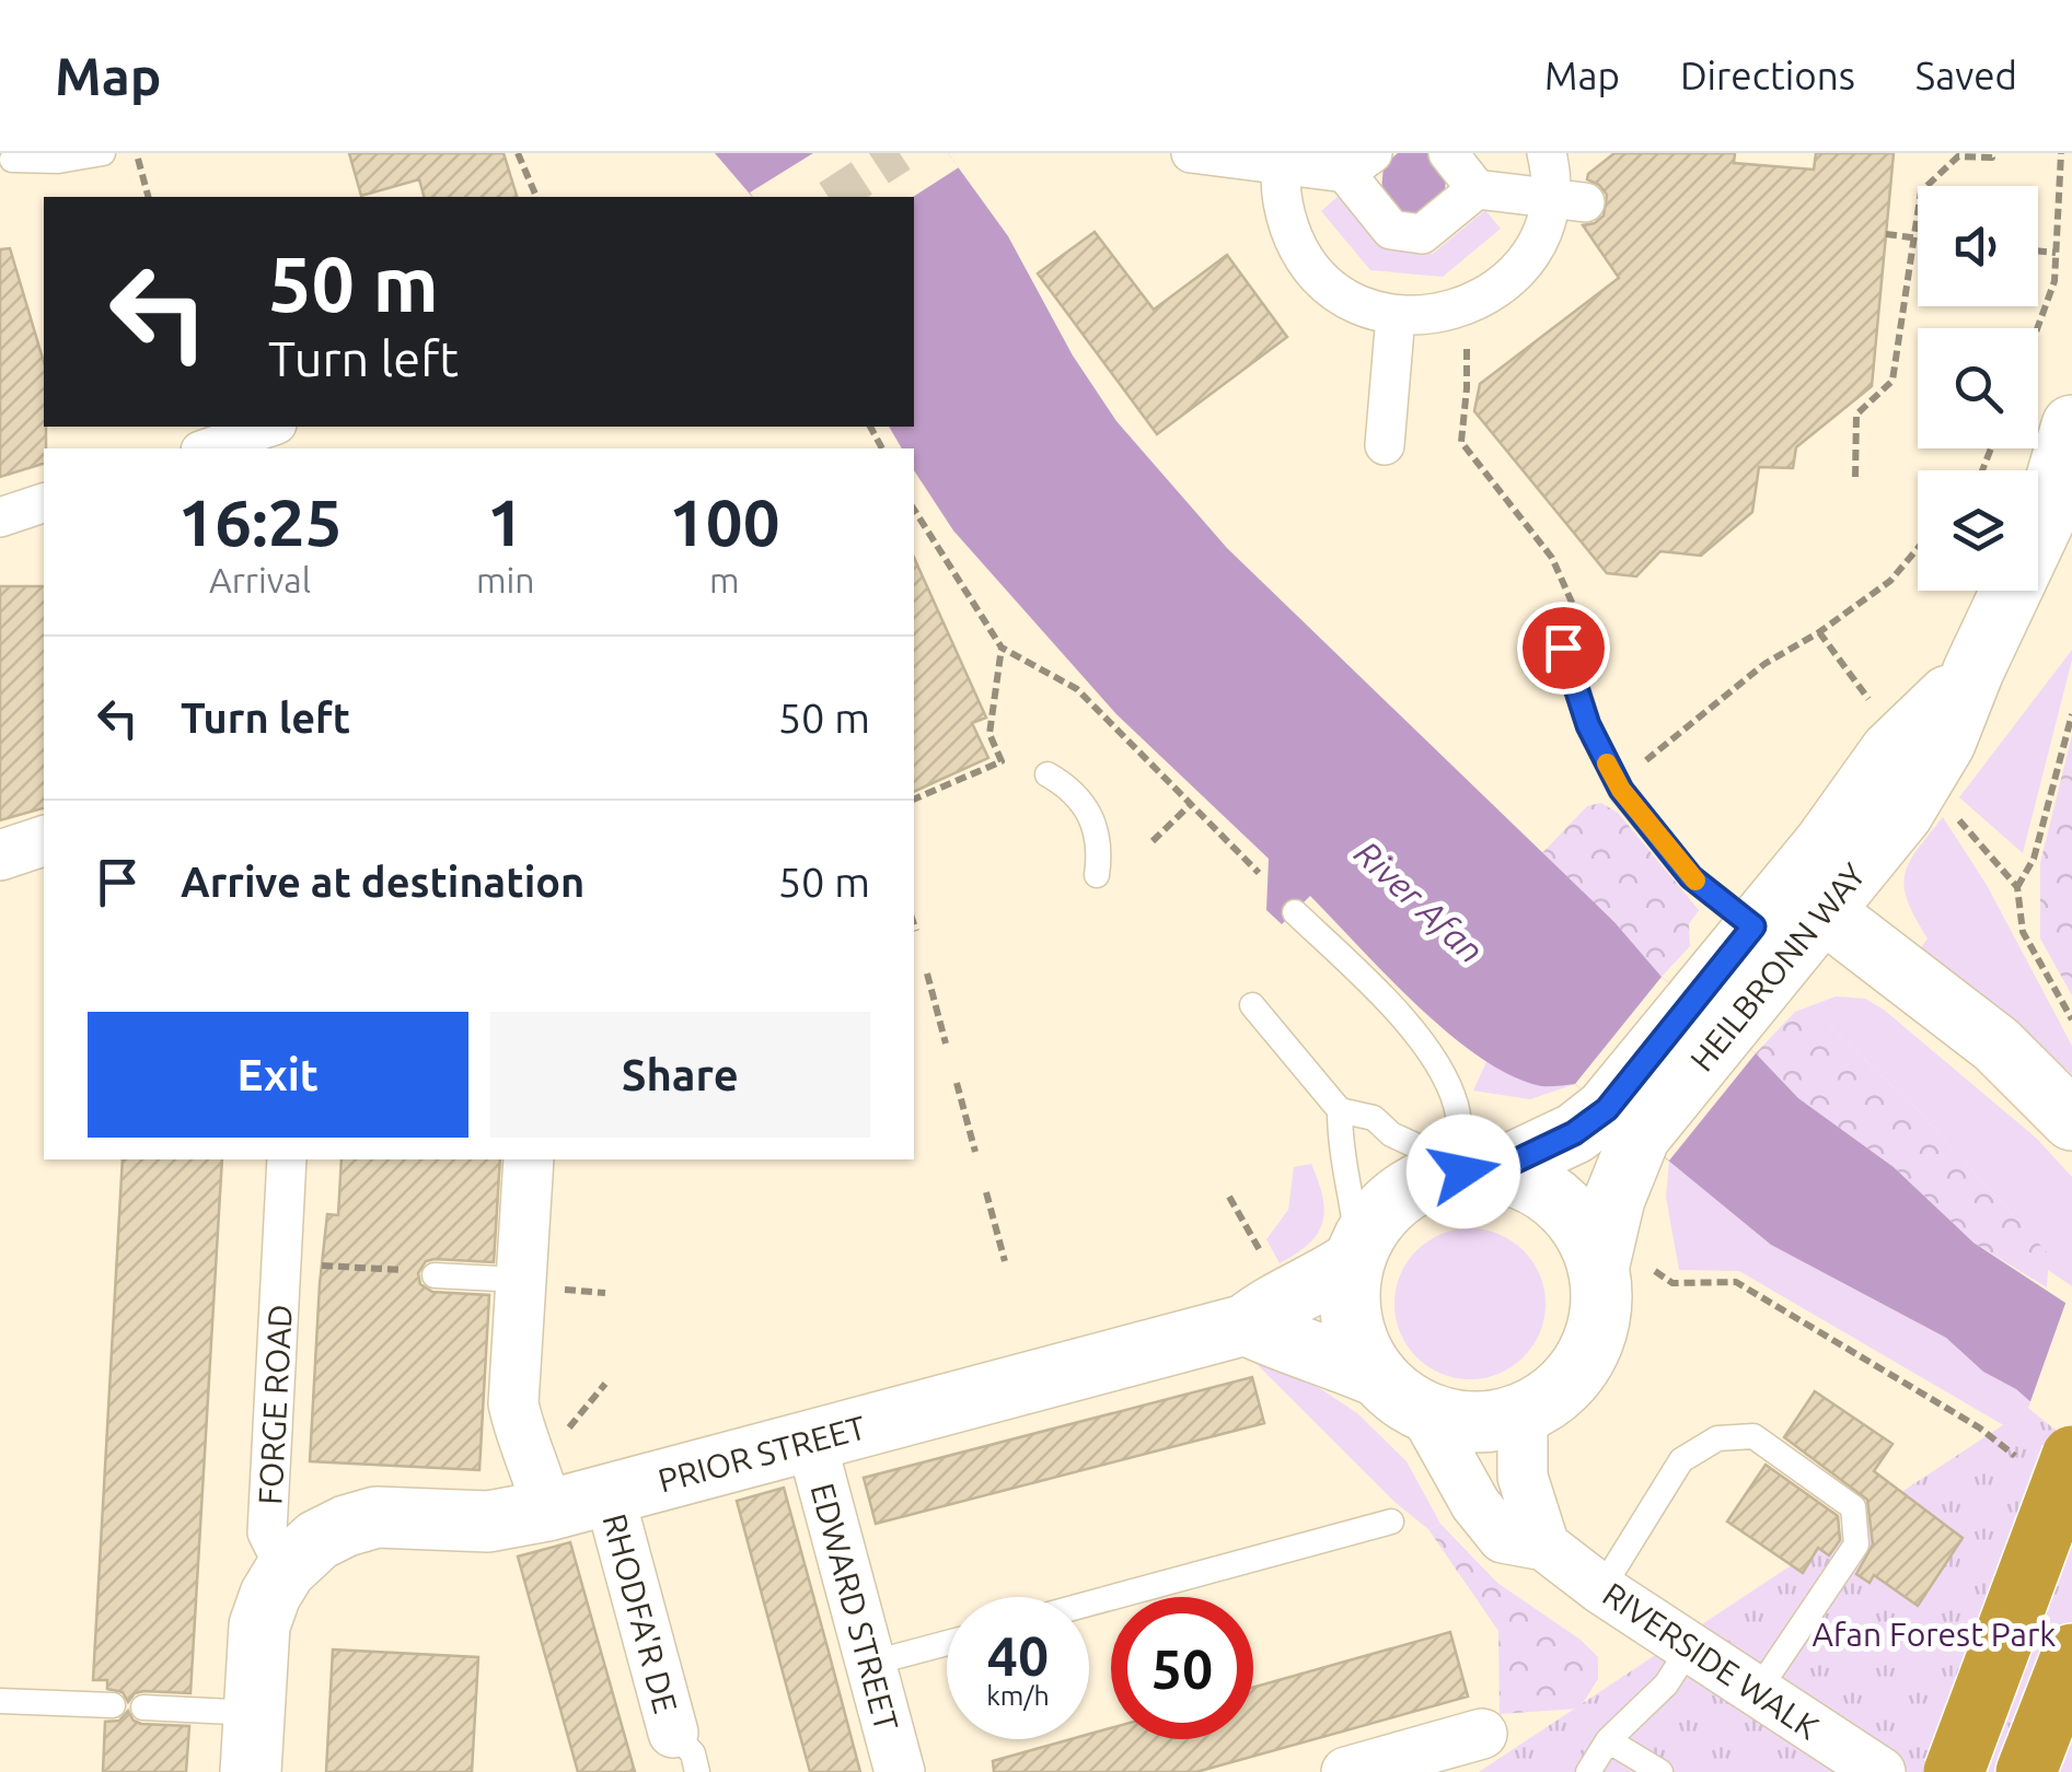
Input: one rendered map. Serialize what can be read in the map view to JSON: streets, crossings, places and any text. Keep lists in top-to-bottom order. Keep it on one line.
{"streets":{"main road":["HEILBRONN WAY","PRIOR STREET"],"street":["FORGE ROAD","EDWARD STREET","RHODFA'R DE","RIVERSIDE WALK"]},"crossings":[["HEILBRONN WAY","PRIOR STREET"],["HEILBRONN WAY","RIVERSIDE WALK"],["FORGE ROAD","PRIOR STREET"],["PRIOR STREET","EDWARD STREET"],["PRIOR STREET","RHODFA'R DE"],["PRIOR STREET","RIVERSIDE WALK"]],"water":["River Afan"],"parks":["Afan Forest Park"],"page":{"header":"Map","nav":["Map","Directions","Saved"],"turn":["50 m","Turn left"],"eta":["16:25","Arrival","1","min","100","m"],"list":[{"name":"Turn left","value":"50 m"},{"name":"Arrive at destination","value":"50 m"}],"buttons":["Exit","Share"],"speed":"40 km/h","limit":"50"}}
